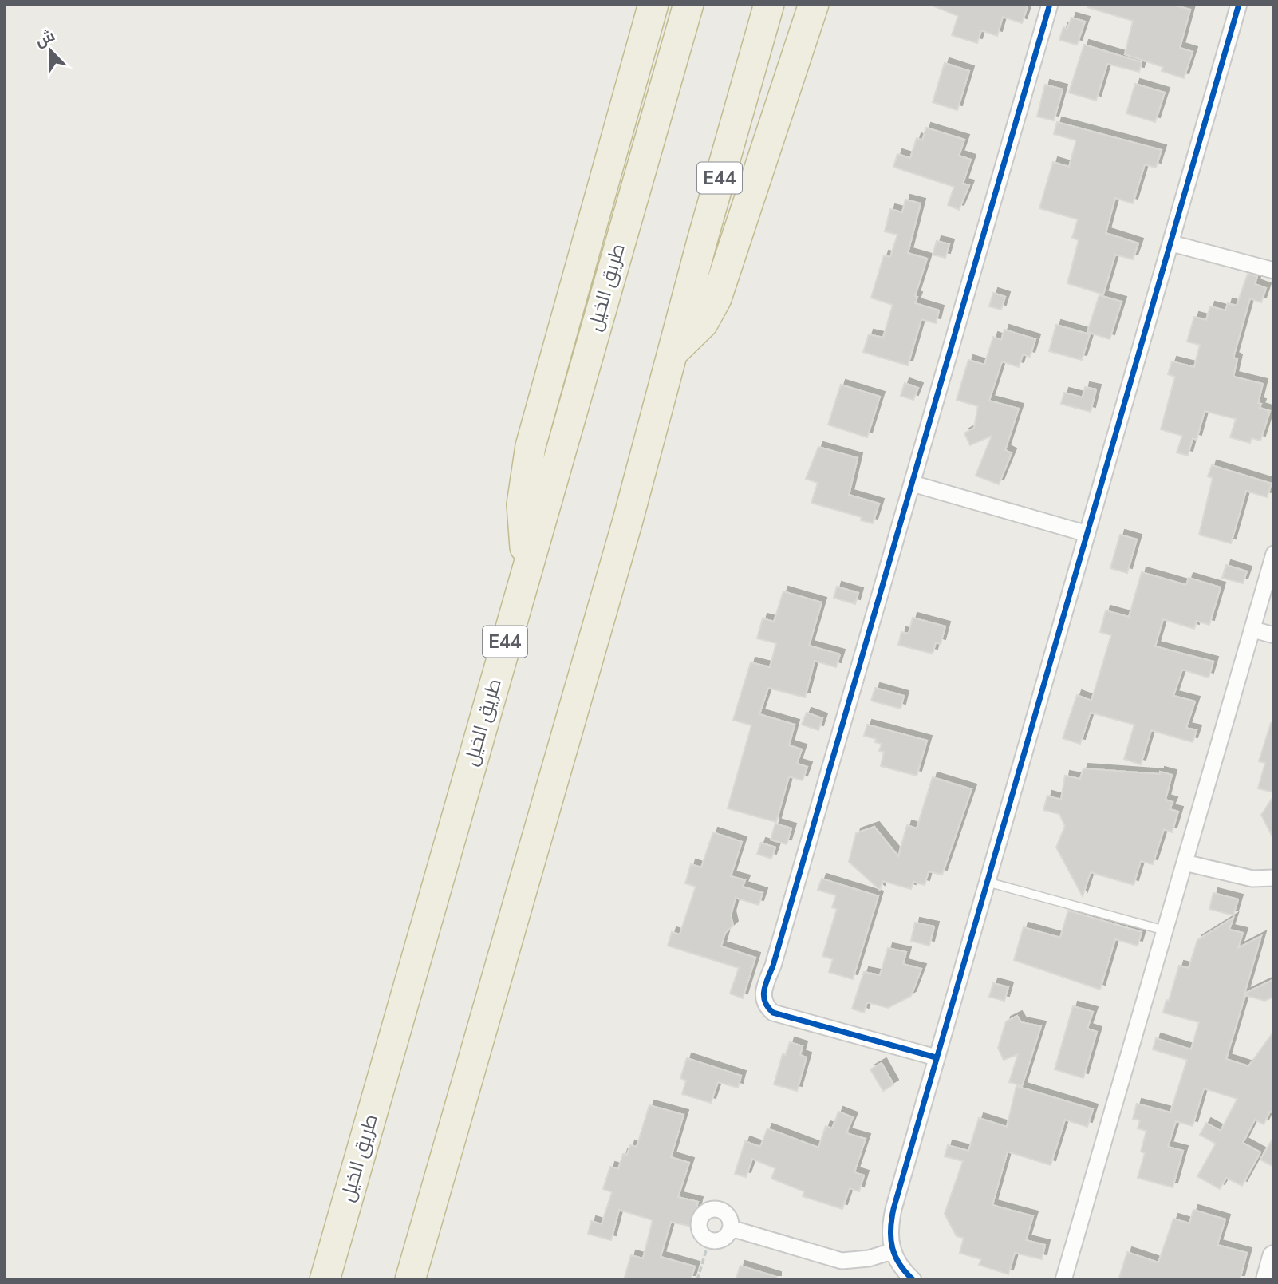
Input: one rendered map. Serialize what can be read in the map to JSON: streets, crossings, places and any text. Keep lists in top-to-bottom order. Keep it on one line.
{"streets":{"highway":["E44","طريق الخيل"]},"north":"top left"}
